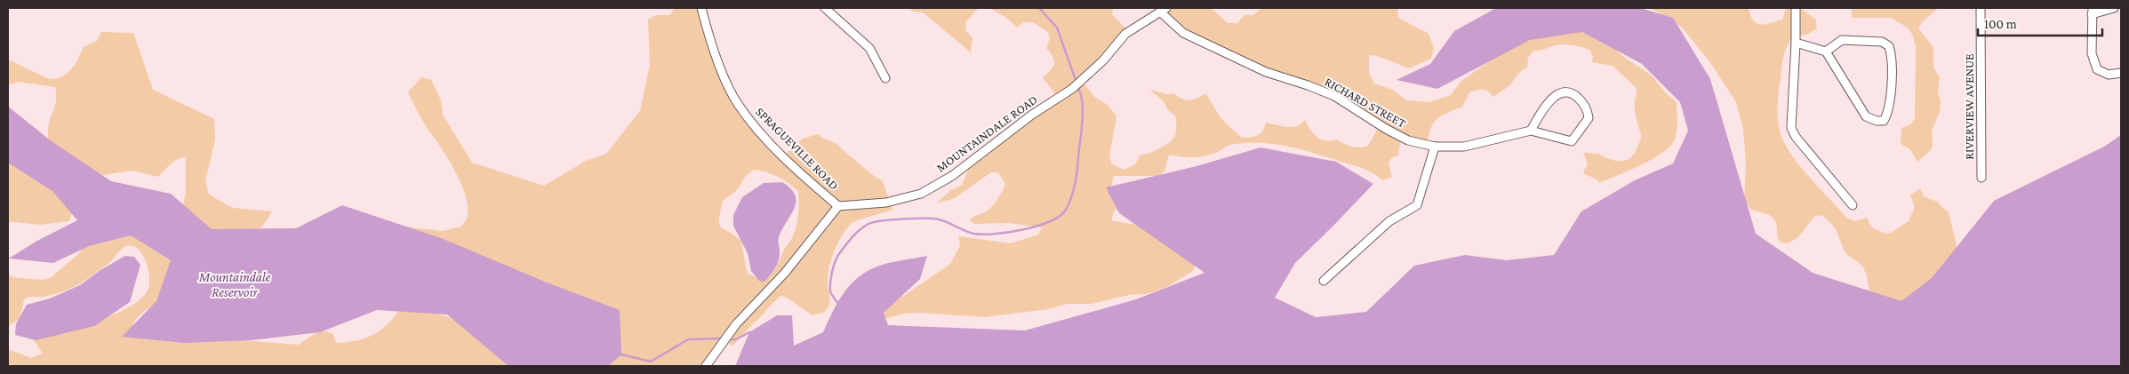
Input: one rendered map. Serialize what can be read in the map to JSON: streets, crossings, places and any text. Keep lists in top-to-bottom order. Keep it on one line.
{"streets":{"street":["RICHARD STREET","RIVERVIEW AVENUE","MOUNTAINDALE ROAD","SPRAGUEVILLE ROAD"]},"crossings":[["RICHARD STREET","MOUNTAINDALE ROAD"],["MOUNTAINDALE ROAD","SPRAGUEVILLE ROAD"]],"water":["Mountaindale Reservoir"],"scale_bar":"100 m"}
